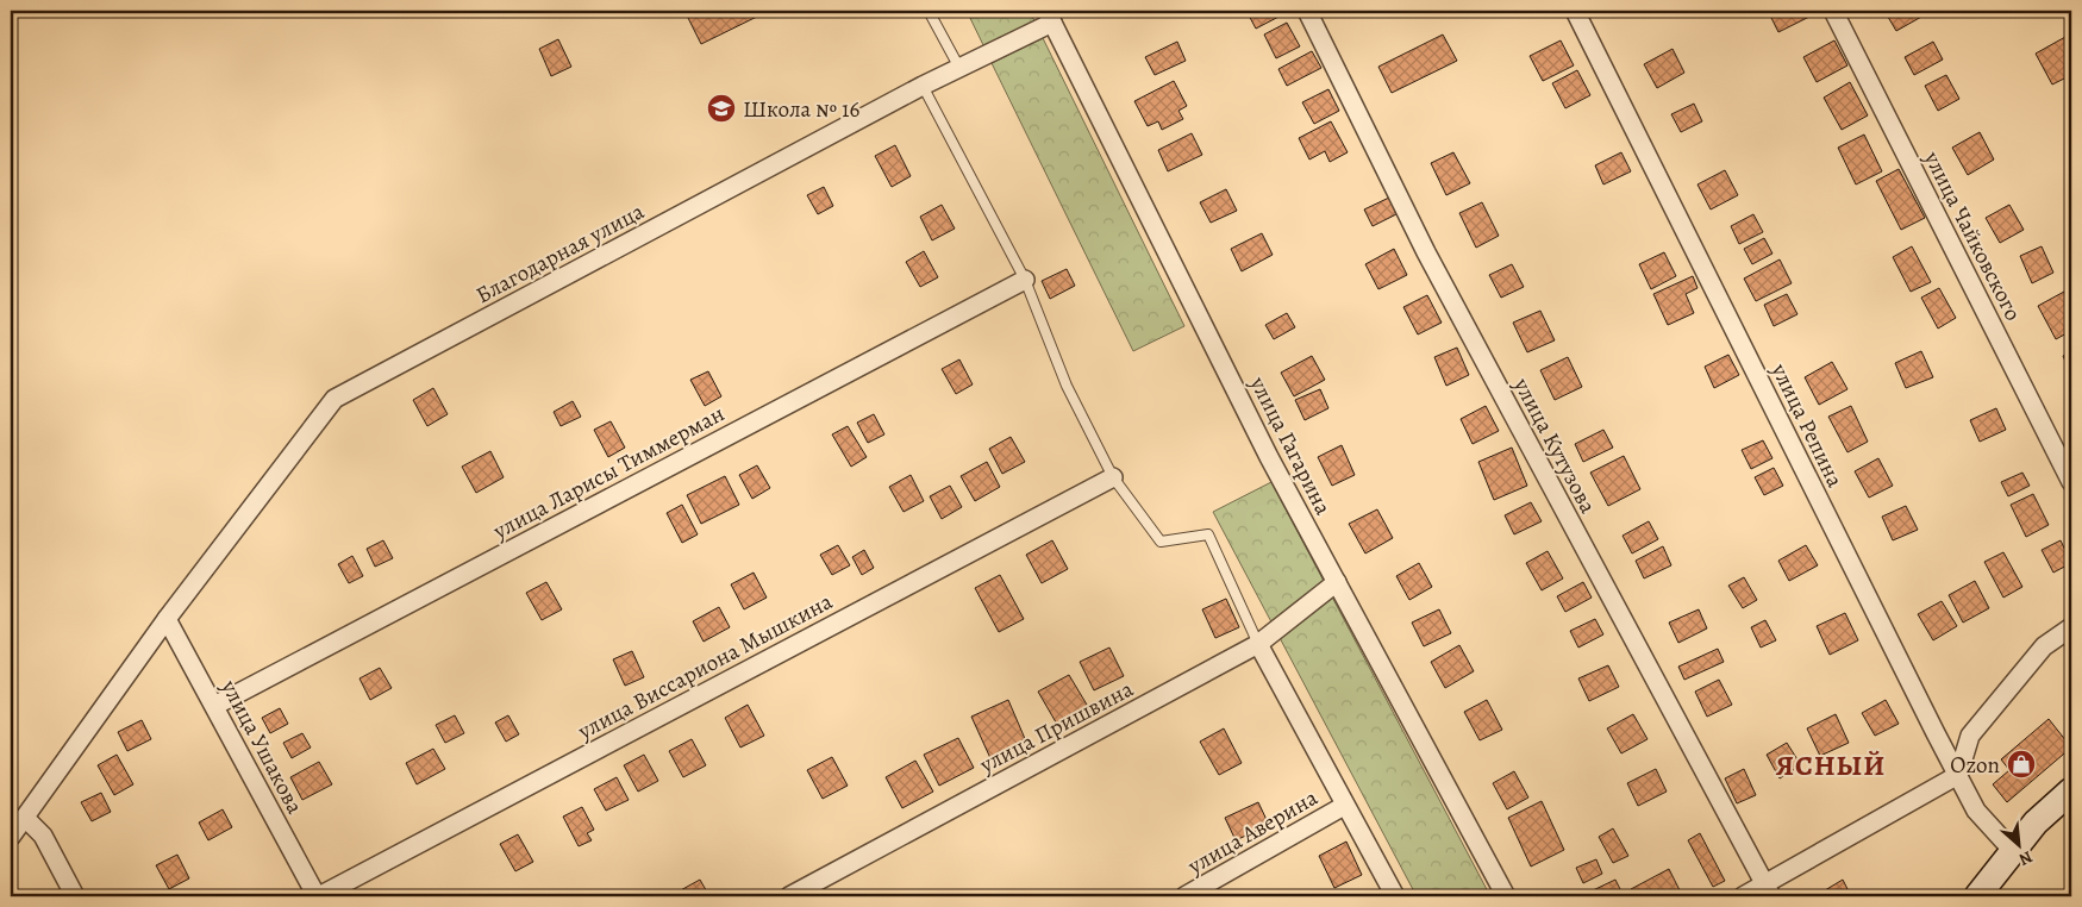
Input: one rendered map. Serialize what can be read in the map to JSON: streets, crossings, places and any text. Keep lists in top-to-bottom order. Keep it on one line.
{"streets":{"street":["улица Чайковского","Благодарная улица","улица Репина","улица Гагарина","улица Кутузова","улица Ларисы Тиммерман","улица Виссариона Мышкина","улица Пришвина","улица Ушакова","улица Аверина"]},"crossings":[["Благодарная улица","улица Гагарина"],["Благодарная улица","улица Ушакова"],["улица Гагарина","улица Пришвина"],["улица Ларисы Тиммерман","улица Ушакова"],["улица Виссариона Мышкина","улица Ушакова"]],"districts":["ЯСНЫЙ"],"places":{"school or university":["Школа № 16"],"shop":["Ozon"]},"north":"bottom right"}
